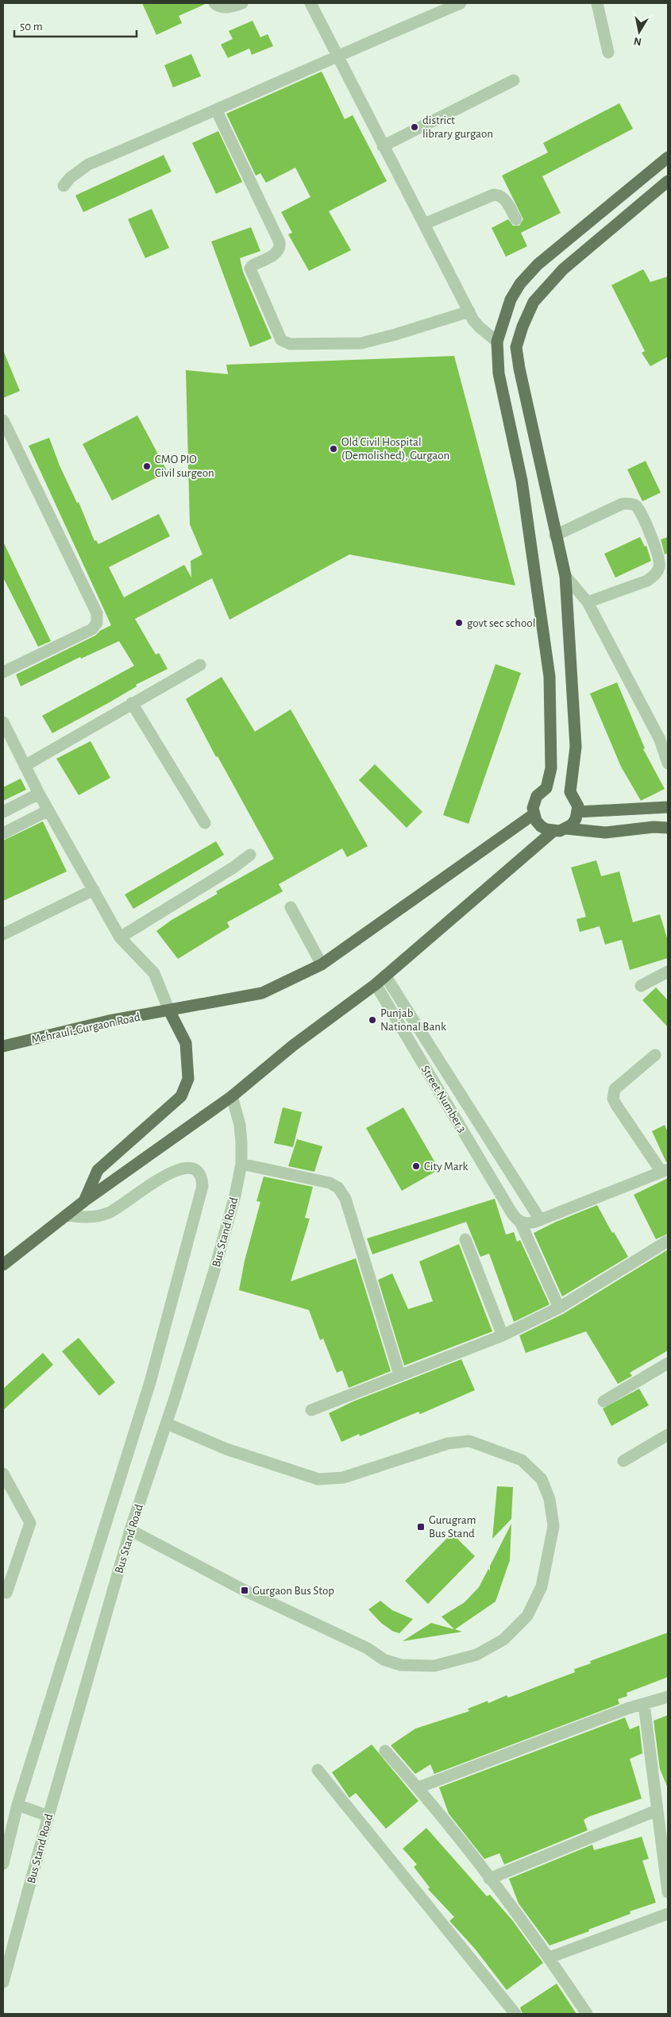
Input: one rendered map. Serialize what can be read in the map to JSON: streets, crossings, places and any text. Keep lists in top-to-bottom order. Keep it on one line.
{"streets":{"main road":["Mehrauli-Gurgaon Road"],"street":["Street Number 3","Bus Stand Road"]},"places":{"other":["district library gurgaon","Old Civil Hospital (Demolished), Gurgaon","CMO PIO Civil surgeon","govt sec school","Punjab National Bank","City Mark"],"transit":["Gurugram Bus Stand","Gurgaon Bus Stop"]},"scale_bar":"50 m","north":"bottom"}
